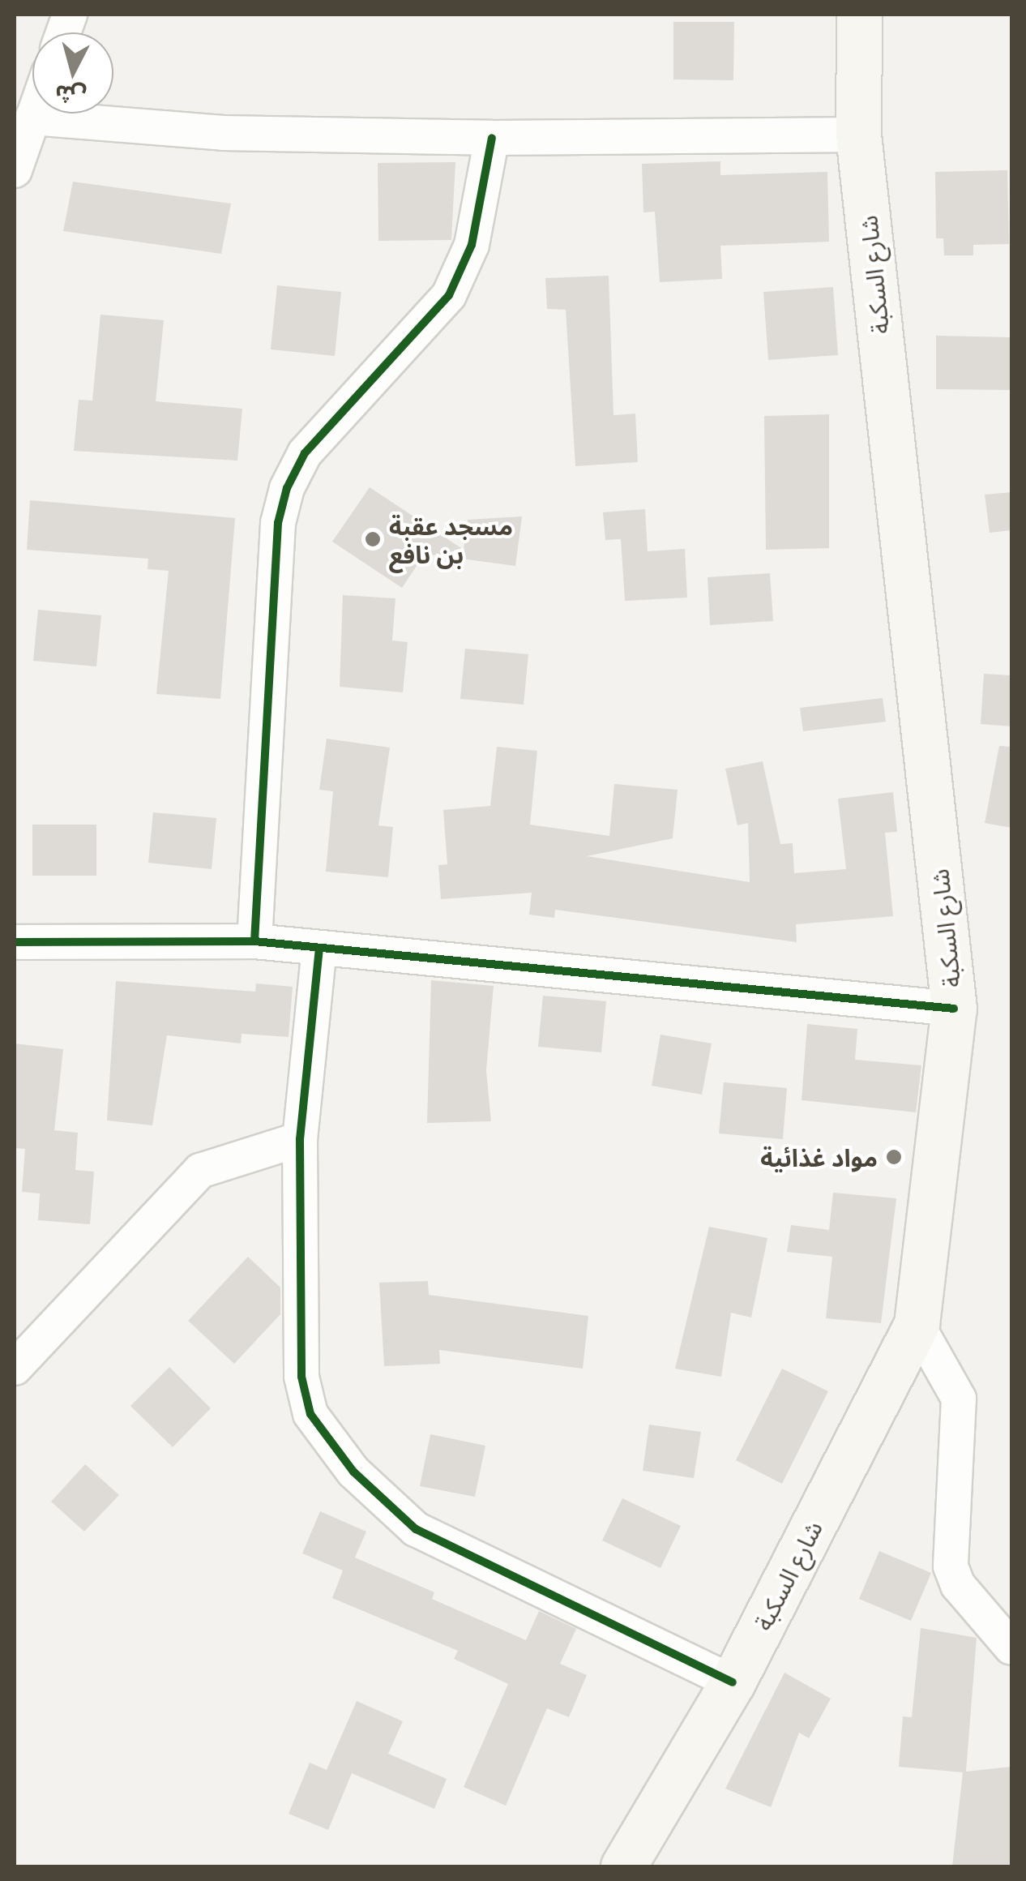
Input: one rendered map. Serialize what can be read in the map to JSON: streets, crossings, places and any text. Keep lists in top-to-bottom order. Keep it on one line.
{"streets":{"main road":["شارع السكبة"]},"places":["مسجد عقبة بن نافع","مواد غذائية"],"north":"bottom"}
